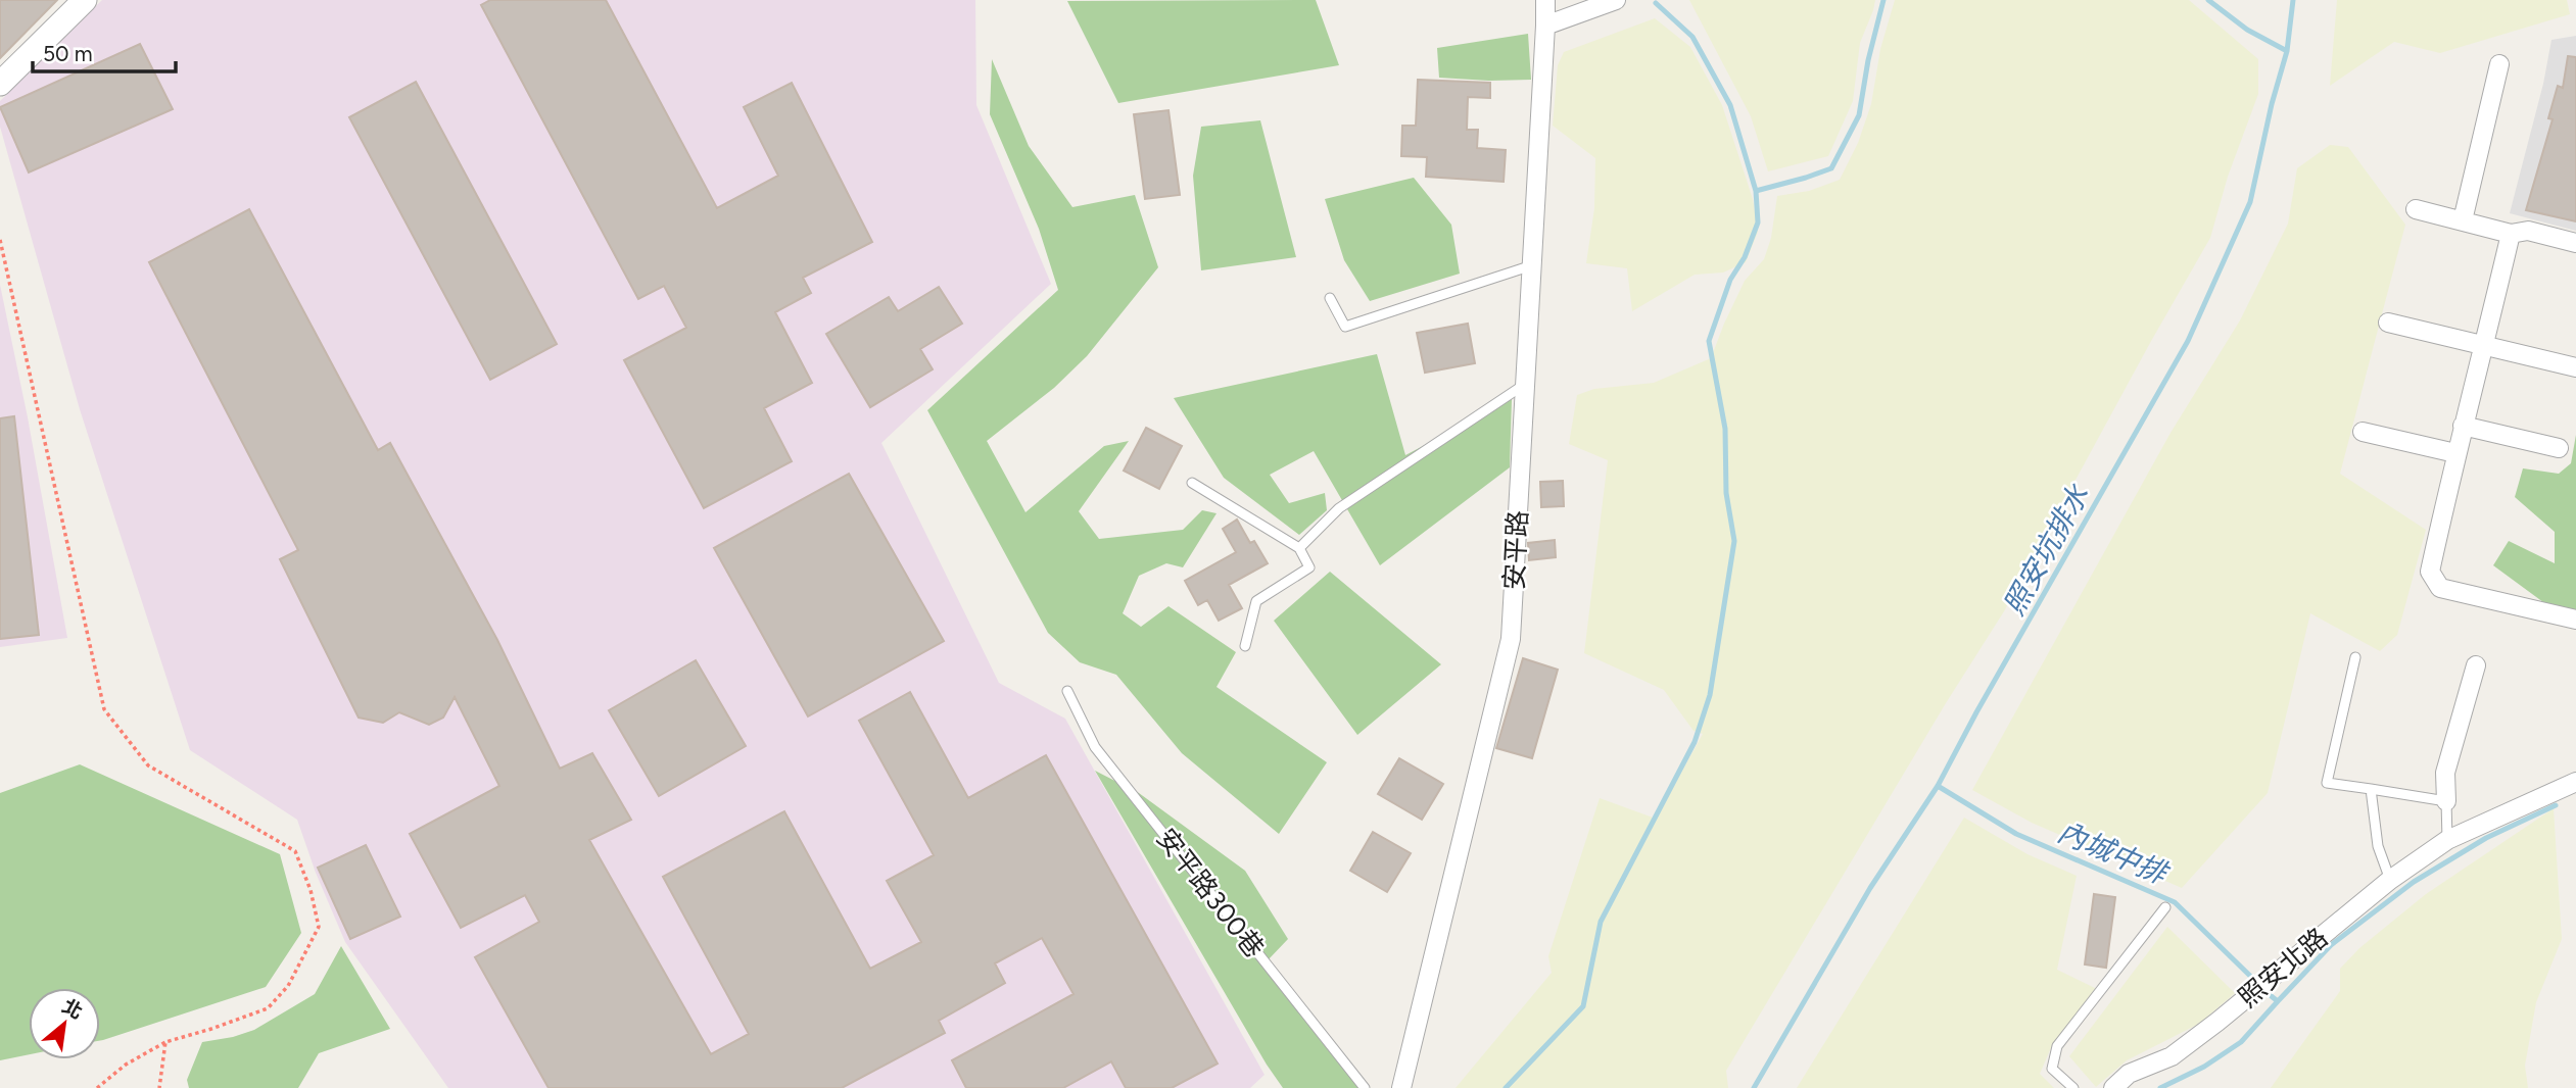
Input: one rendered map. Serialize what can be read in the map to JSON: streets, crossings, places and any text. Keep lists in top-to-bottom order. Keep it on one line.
{"streets":{"street":["安平路","照安北路"],"lane":["安平路300巷"]},"water":["照安坑排水","內城中排"],"scale_bar":"50 m","north":"top right"}
